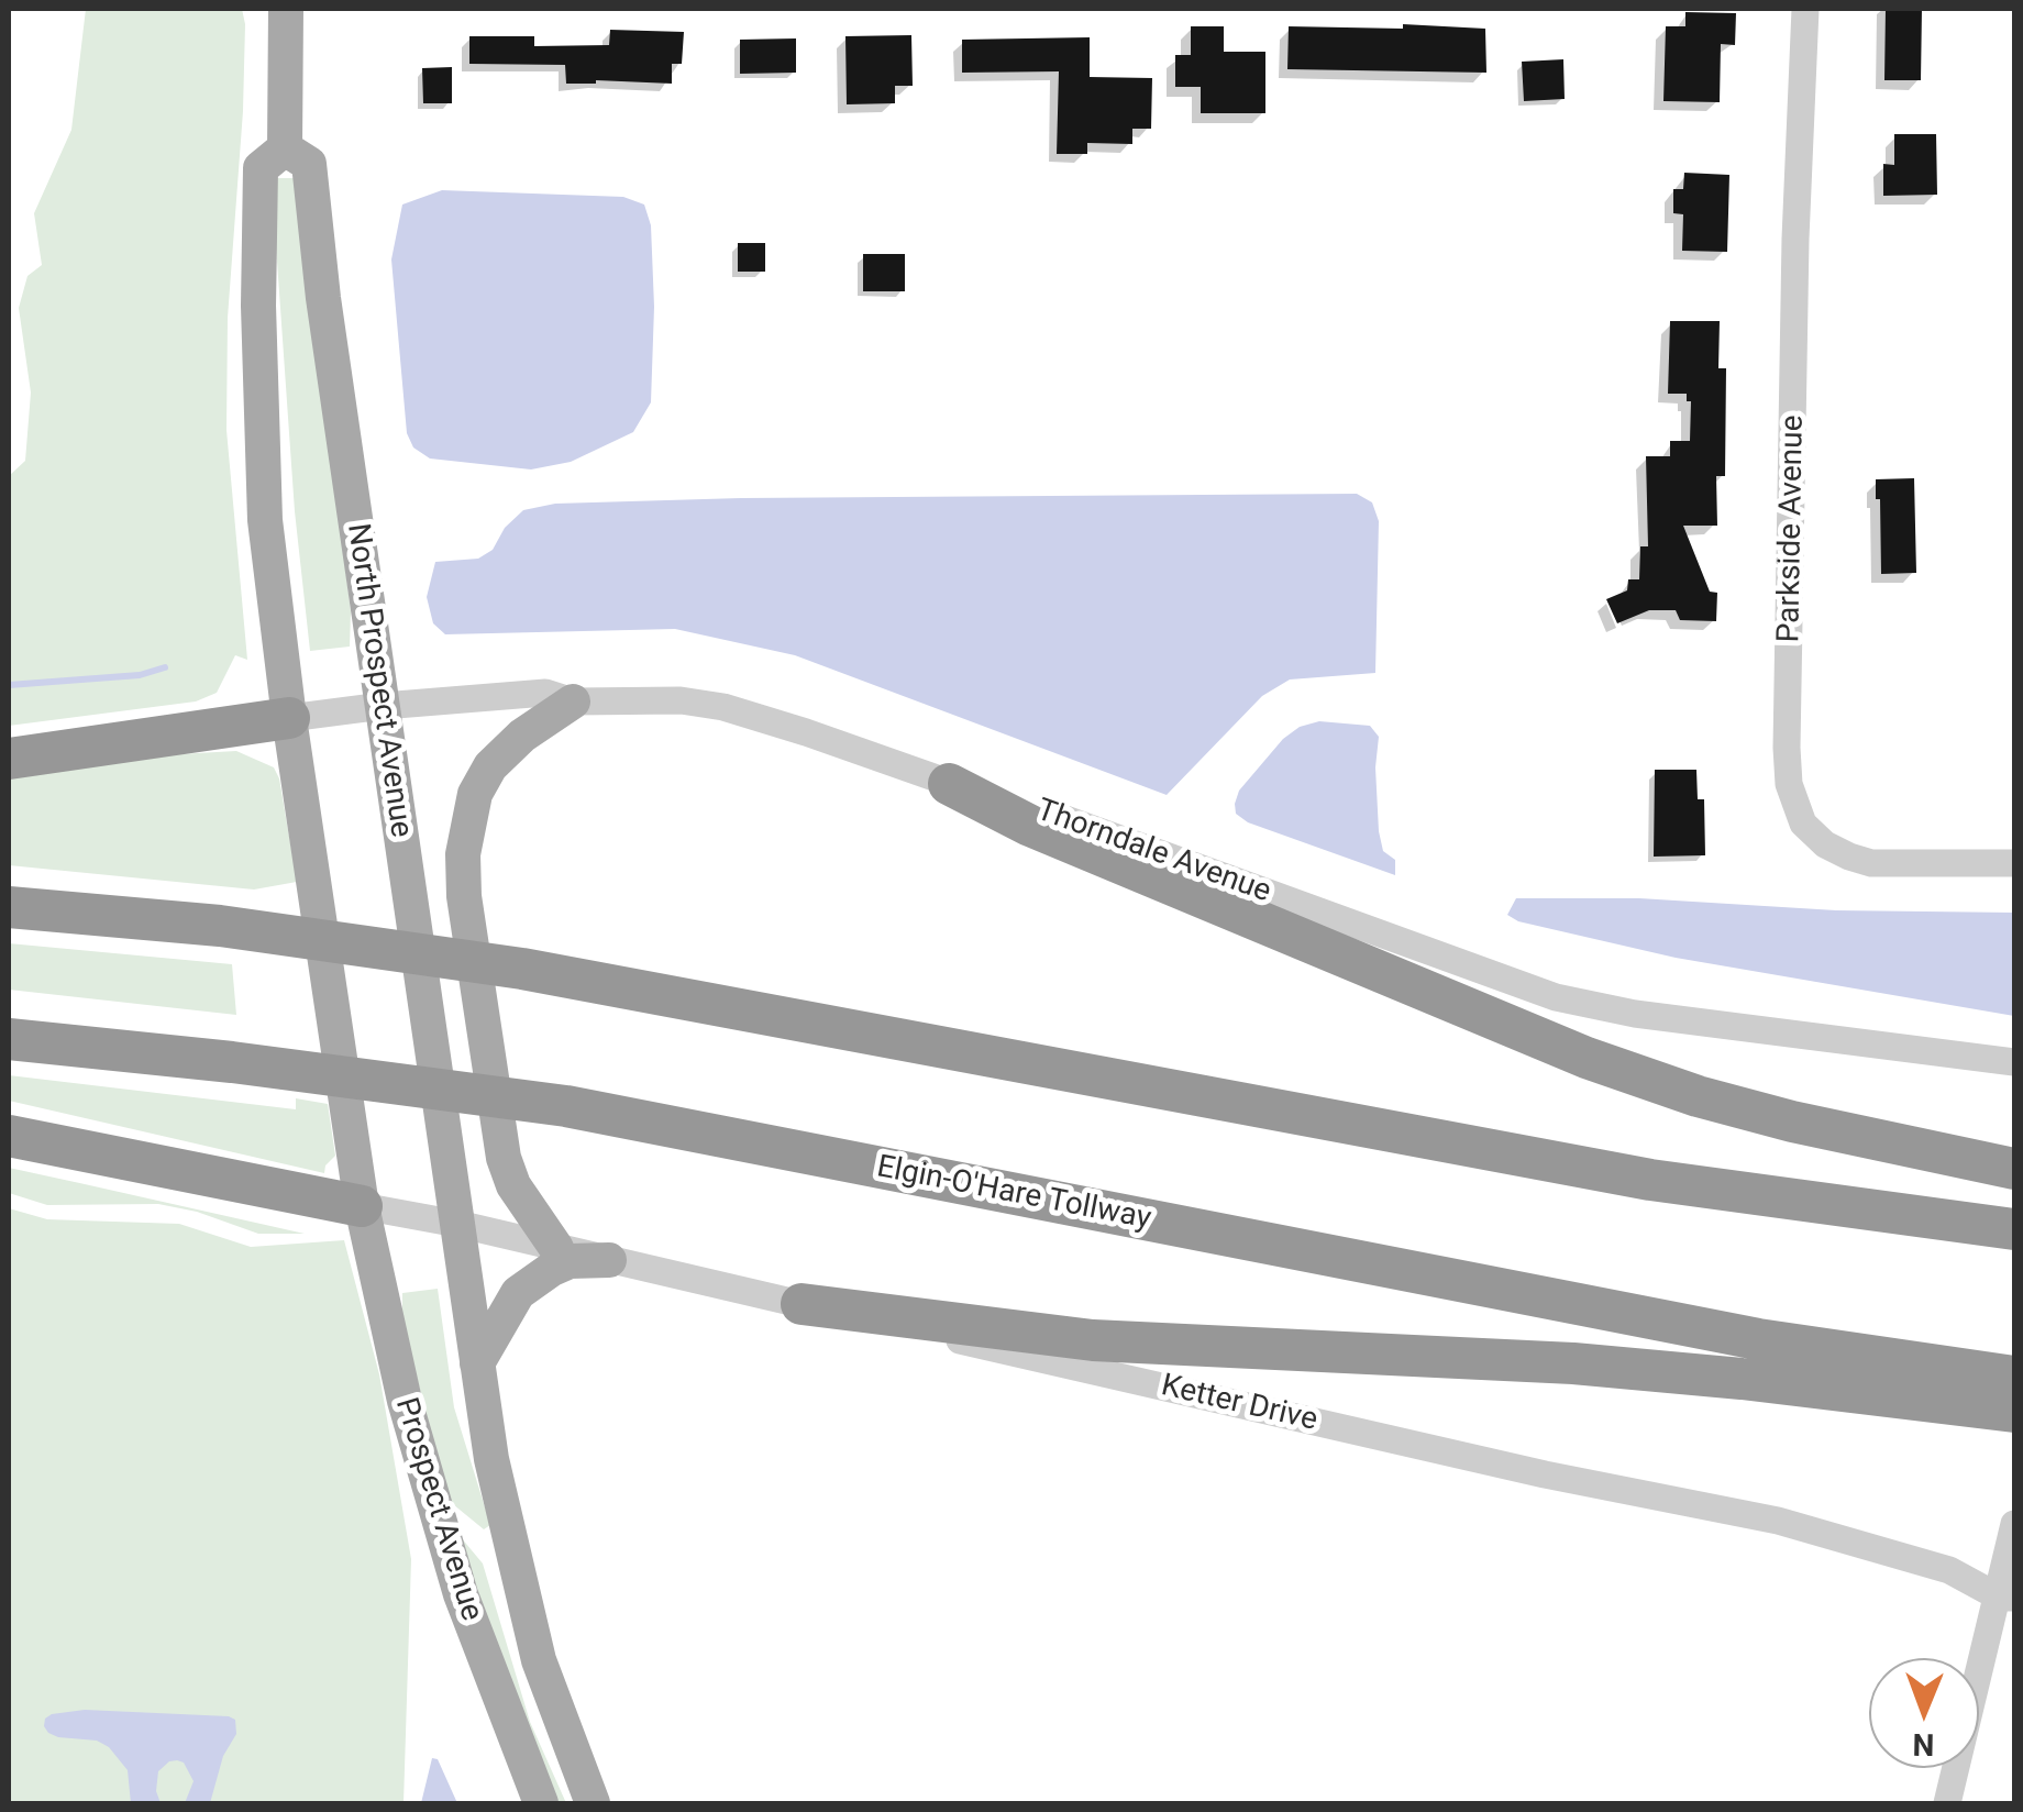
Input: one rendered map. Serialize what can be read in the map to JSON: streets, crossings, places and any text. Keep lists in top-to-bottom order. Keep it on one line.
{"streets":{"highway":["Elgin-O'Hare Tollway"],"main road":["North Prospect Avenue","Prospect Avenue"],"street":["Parkside Avenue","Thorndale Avenue","Ketter Drive"]},"crossings":[["North Prospect Avenue","Thorndale Avenue"],["North Prospect Avenue","Ketter Drive"],["North Prospect Avenue","Prospect Avenue"],["Ketter Drive","Prospect Avenue"]],"north":"bottom"}
